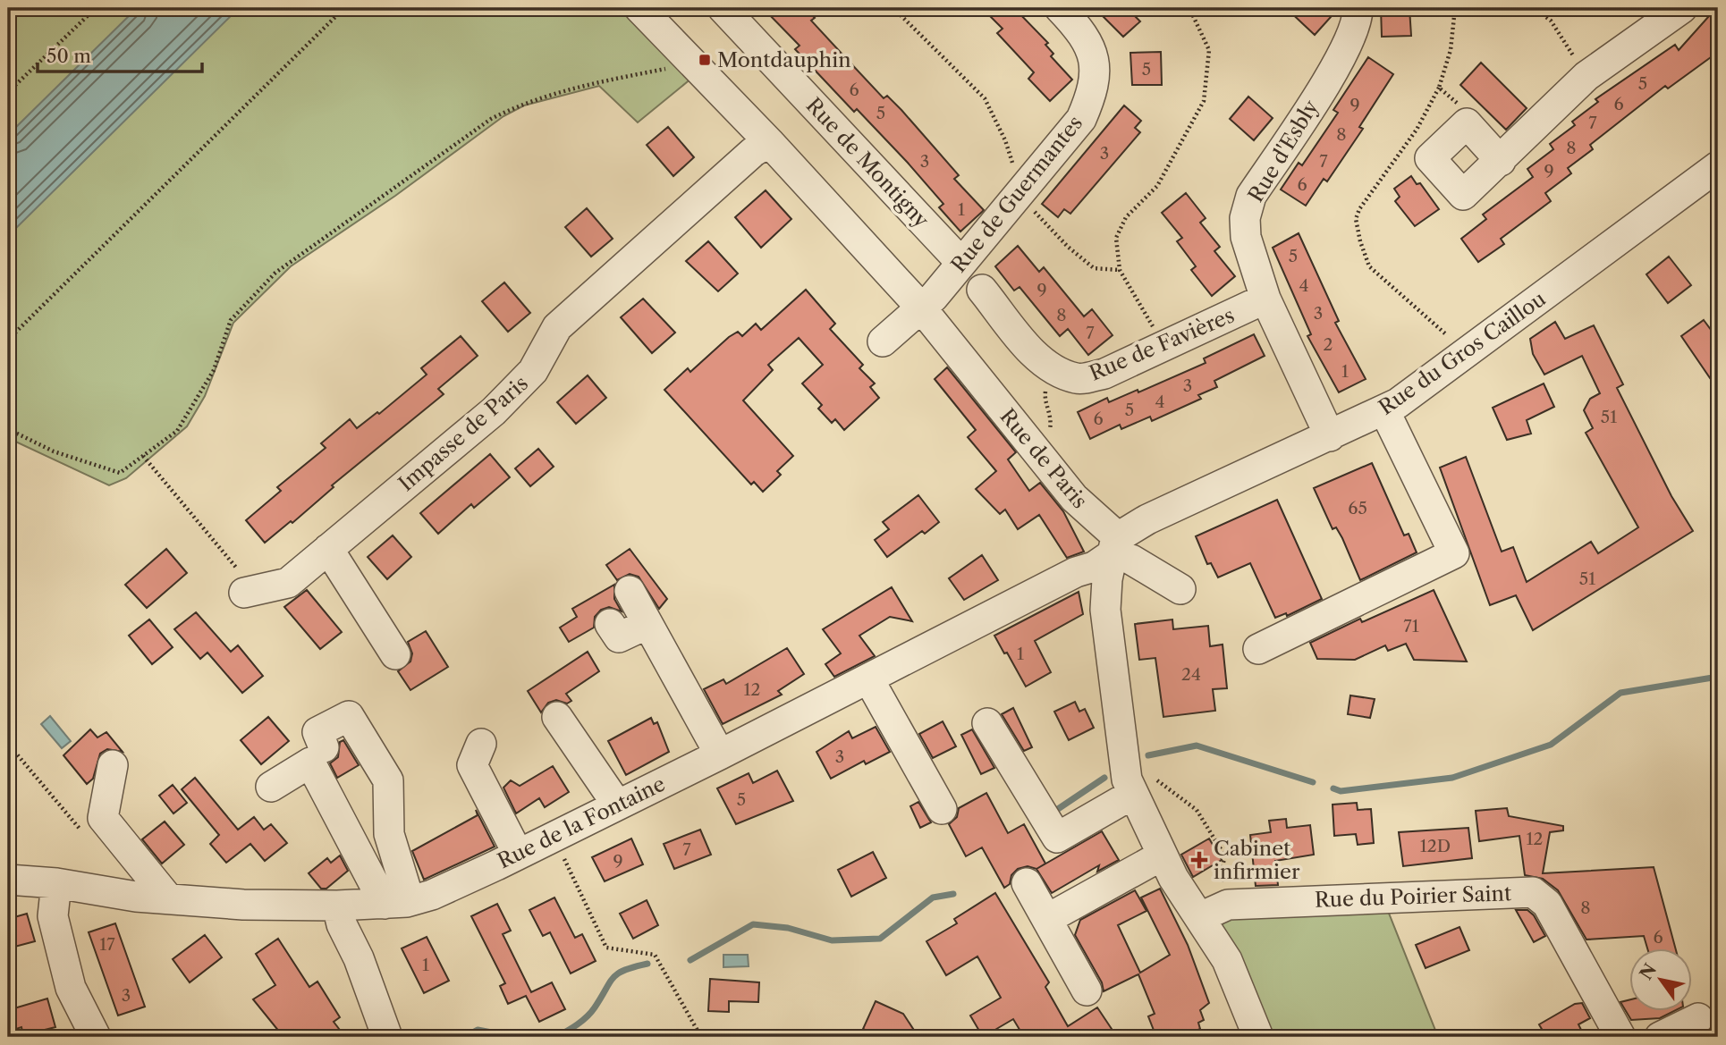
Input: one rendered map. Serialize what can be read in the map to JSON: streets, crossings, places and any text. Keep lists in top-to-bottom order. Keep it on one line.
{"streets":{"street":["Rue d'Esbly","Rue de Montigny","Rue de Guermantes","Rue de Favières","Rue du Gros Caillou","Impasse de Paris","Rue de Paris","Rue de la Fontaine","Rue du Poirier Saint"]},"crossings":[["Rue d'Esbly","Rue de Favières"],["Rue d'Esbly","Rue du Gros Caillou"],["Rue de Montigny","Rue de Guermantes"],["Rue de Guermantes","Rue de Paris"],["Rue du Gros Caillou","Rue de Paris"],["Rue du Gros Caillou","Rue de la Fontaine"],["Impasse de Paris","Rue de Paris"],["Rue de Paris","Rue de la Fontaine"]],"places":{"transit":["Montdauphin"],"health":["Cabinet infirmier"]},"house_numbers":["5","5","6","6","9","5","7","8","8","3","3","7","9","6","1","5","4","9","3","8","7","2","1","3","4","5","51","6","65","51","71","1","24","12","3","5","12","12D","7","9","8","6","17","1","3"],"scale_bar":"50 m","north":"top left"}
